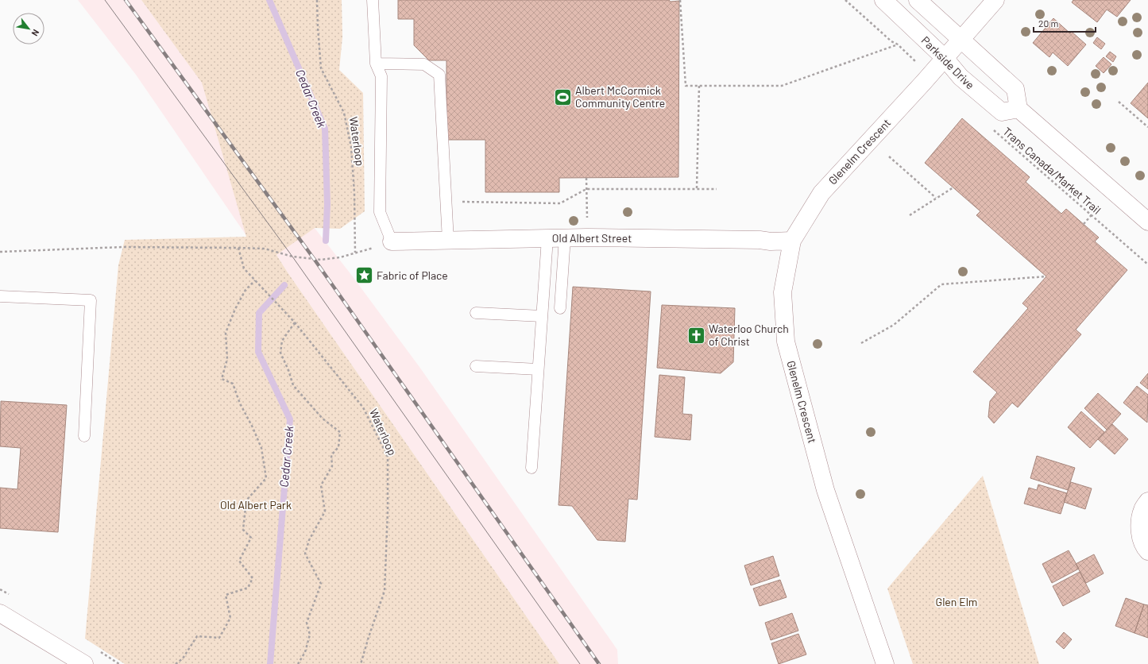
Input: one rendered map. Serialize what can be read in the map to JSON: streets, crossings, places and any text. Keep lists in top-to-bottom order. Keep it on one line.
{"streets":{"street":["Parkside Drive","Glenelm Crescent","Old Albert Street"],"path":["Waterloop","Trans Canada/Market Trail"]},"crossings":[["Parkside Drive","Glenelm Crescent"],["Glenelm Crescent","Old Albert Street"]],"water":["Cedar Creek"],"parks":["Old Albert Park","Glen Elm"],"places":{"sports":["Albert McCormick Community Centre"],"place":["Fabric of Place"],"church":["Waterloo Church of Christ"]},"scale_bar":"20 m","north":"bottom right"}
